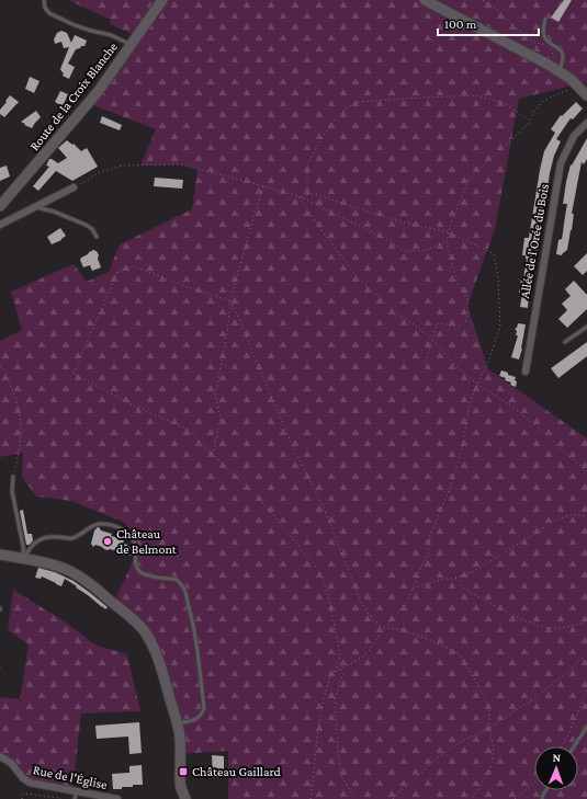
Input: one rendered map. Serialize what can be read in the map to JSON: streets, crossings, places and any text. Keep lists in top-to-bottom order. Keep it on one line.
{"streets":{"street":["Route de la Croix Blanche","Allée de l'Orée du Bois","Rue de l'Église"]},"places":{"other":["Château de Belmont"],"transit":["Château Gaillard"]},"scale_bar":"100 m","north":"top"}
